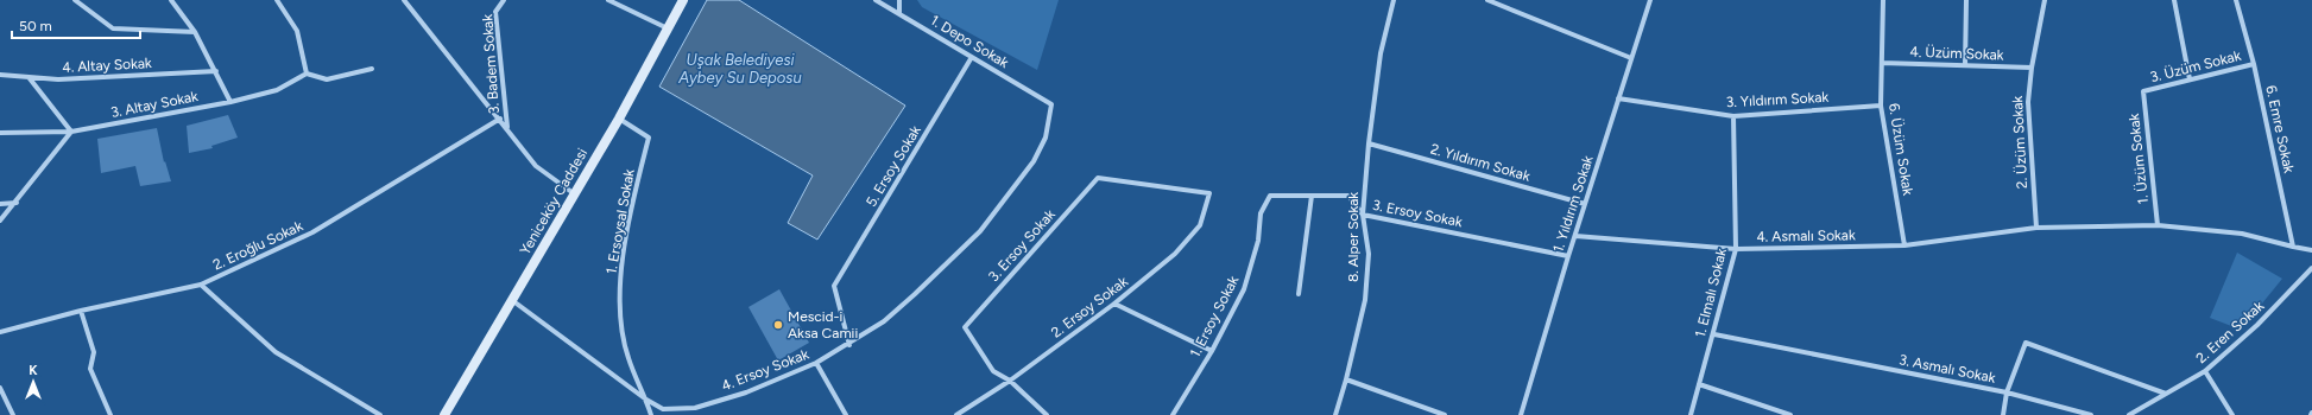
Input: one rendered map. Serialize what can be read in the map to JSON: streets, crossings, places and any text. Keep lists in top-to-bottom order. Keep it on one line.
{"streets":{"street":["1. Depo Sokak","4. Üzüm Sokak","3. Badem Sokak","4. Altay Sokak","3. Üzüm Sokak","3. Yıldırım Sokak","3. Altay Sokak","6. Emre Sokak","2. Üzüm Sokak","6. Üzüm Sokak","1. Üzüm Sokak","2. Yıldırım Sokak","5. Ersoy Sokak","Yeniceköy Caddesi","1. Yıldırım Sokak","3. Ersoy Sokak","1. Ersoysal Sokak","4. Asmalı Sokak","8. Alper Sokak","2. Eroğlu Sokak","1. Elmalı Sokak","2. Ersoy Sokak","1. Ersoy Sokak","2. Eren Sokak","3. Asmalı Sokak","4. Ersoy Sokak"]},"crossings":[["1. Depo Sokak","5. Ersoy Sokak"],["1. Depo Sokak","4. Ersoy Sokak"],["4. Üzüm Sokak","2. Üzüm Sokak"],["4. Üzüm Sokak","6. Üzüm Sokak"],["3. Üzüm Sokak","6. Emre Sokak"],["3. Üzüm Sokak","1. Üzüm Sokak"],["3. Yıldırım Sokak","6. Üzüm Sokak"],["3. Yıldırım Sokak","1. Yıldırım Sokak"],["3. Yıldırım Sokak","1. Elmalı Sokak"],["6. Emre Sokak","4. Asmalı Sokak"],["2. Üzüm Sokak","4. Asmalı Sokak"],["6. Üzüm Sokak","4. Asmalı Sokak"],["1. Üzüm Sokak","4. Asmalı Sokak"],["2. Yıldırım Sokak","1. Yıldırım Sokak"],["2. Yıldırım Sokak","8. Alper Sokak"],["5. Ersoy Sokak","4. Ersoy Sokak"],["Yeniceköy Caddesi","1. Ersoysal Sokak"],["Yeniceköy Caddesi","4. Ersoy Sokak"],["1. Yıldırım Sokak","3. Ersoy Sokak"],["1. Yıldırım Sokak","4. Asmalı Sokak"],["3. Ersoy Sokak","8. Alper Sokak"],["3. Ersoy Sokak","2. Ersoy Sokak"],["3. Ersoy Sokak","1. Ersoy Sokak"],["1. Ersoysal Sokak","4. Ersoy Sokak"],["4. Asmalı Sokak","1. Elmalı Sokak"],["1. Elmalı Sokak","3. Asmalı Sokak"],["2. Eren Sokak","3. Asmalı Sokak"]],"water":["Uşak Belediyesi Aybey Su Deposu"],"places":["Mescid-i Aksa Camii"],"scale_bar":"50 m","north":"top"}
